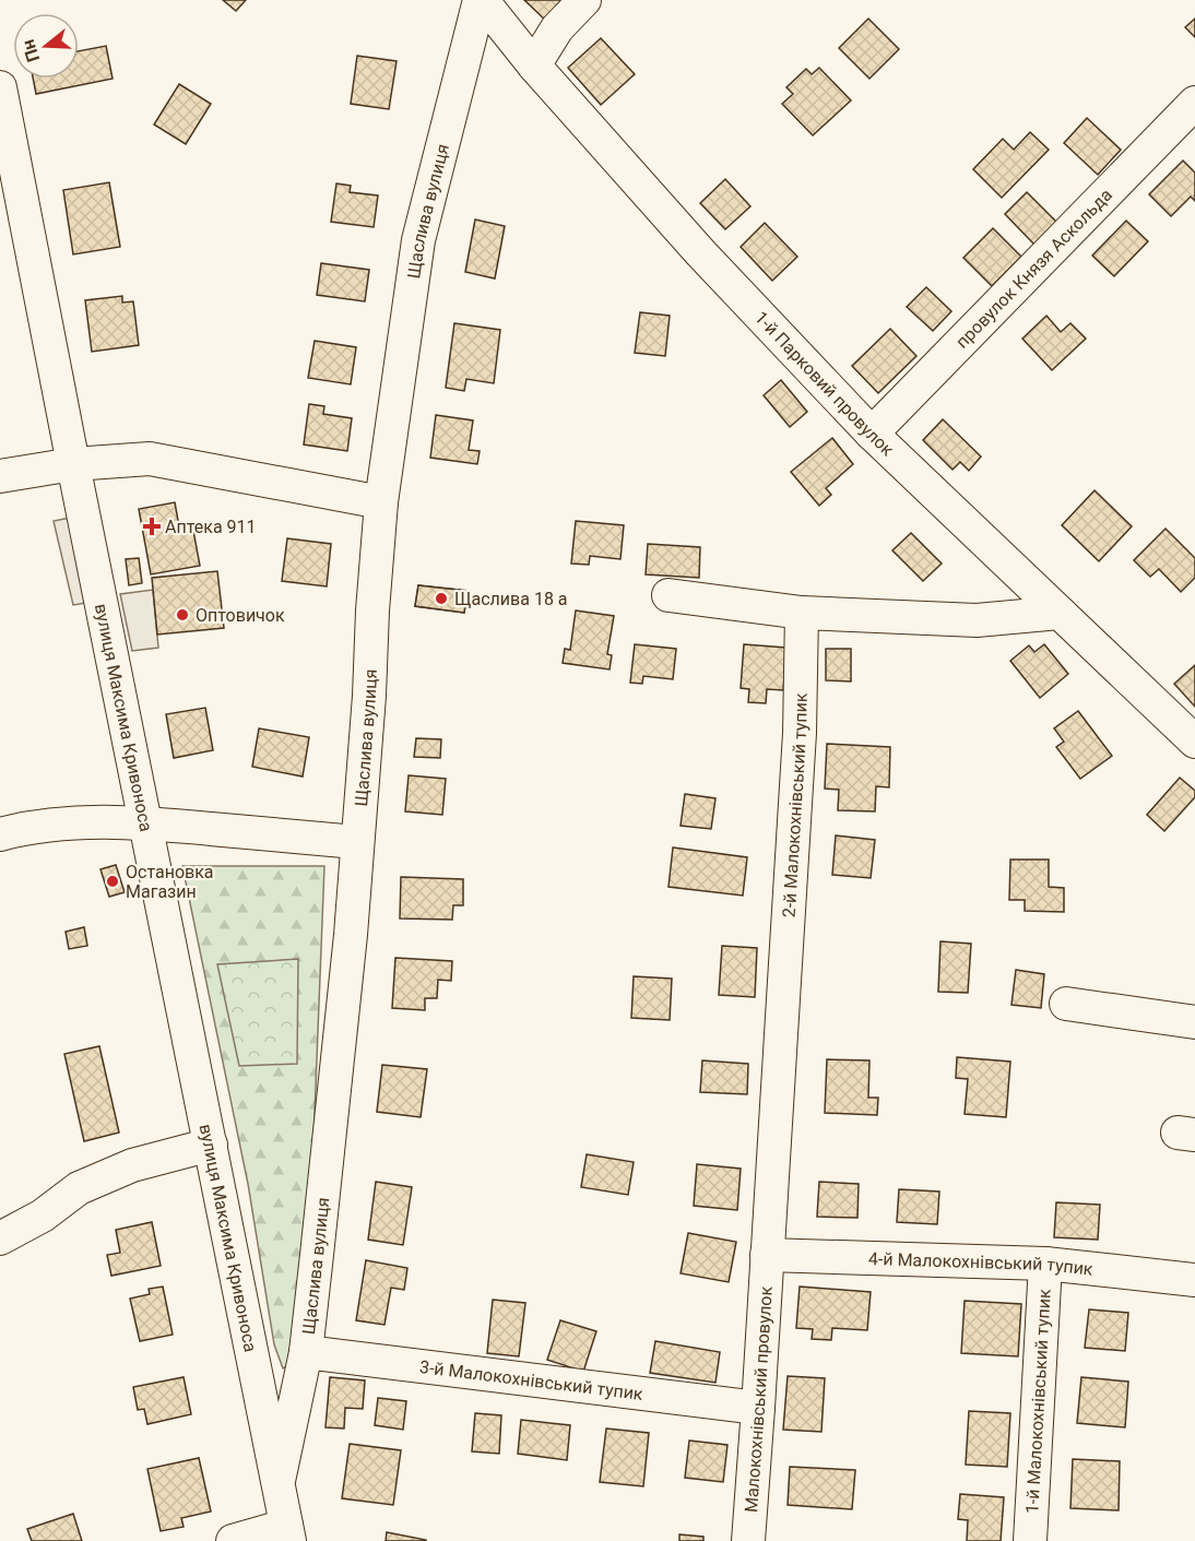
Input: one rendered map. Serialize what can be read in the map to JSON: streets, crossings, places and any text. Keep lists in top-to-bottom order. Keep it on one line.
{"streets":{"street":["Щаслива вулиця","провулок Князя Аскольда","1-й Парковий провулок","вулиця Максима Кривоноса","2-й Малокохнівський тупик","4-й Малокохнівський тупик","3-й Малокохнівський тупик","Малокохнівський провулок","1-й Малокохнівський тупик"]},"crossings":[["Щаслива вулиця","1-й Парковий провулок"],["Щаслива вулиця","вулиця Максима Кривоноса"],["Щаслива вулиця","3-й Малокохнівський тупик"],["провулок Князя Аскольда","1-й Парковий провулок"],["2-й Малокохнівський тупик","4-й Малокохнівський тупик"],["2-й Малокохнівський тупик","Малокохнівський провулок"],["4-й Малокохнівський тупик","Малокохнівський провулок"],["4-й Малокохнівський тупик","1-й Малокохнівський тупик"],["3-й Малокохнівський тупик","Малокохнівський провулок"]],"places":{"health":["Аптека 911"],"other":["Щаслива 18 а","Оптовичок","Остановка Магазин"]},"north":"left"}
